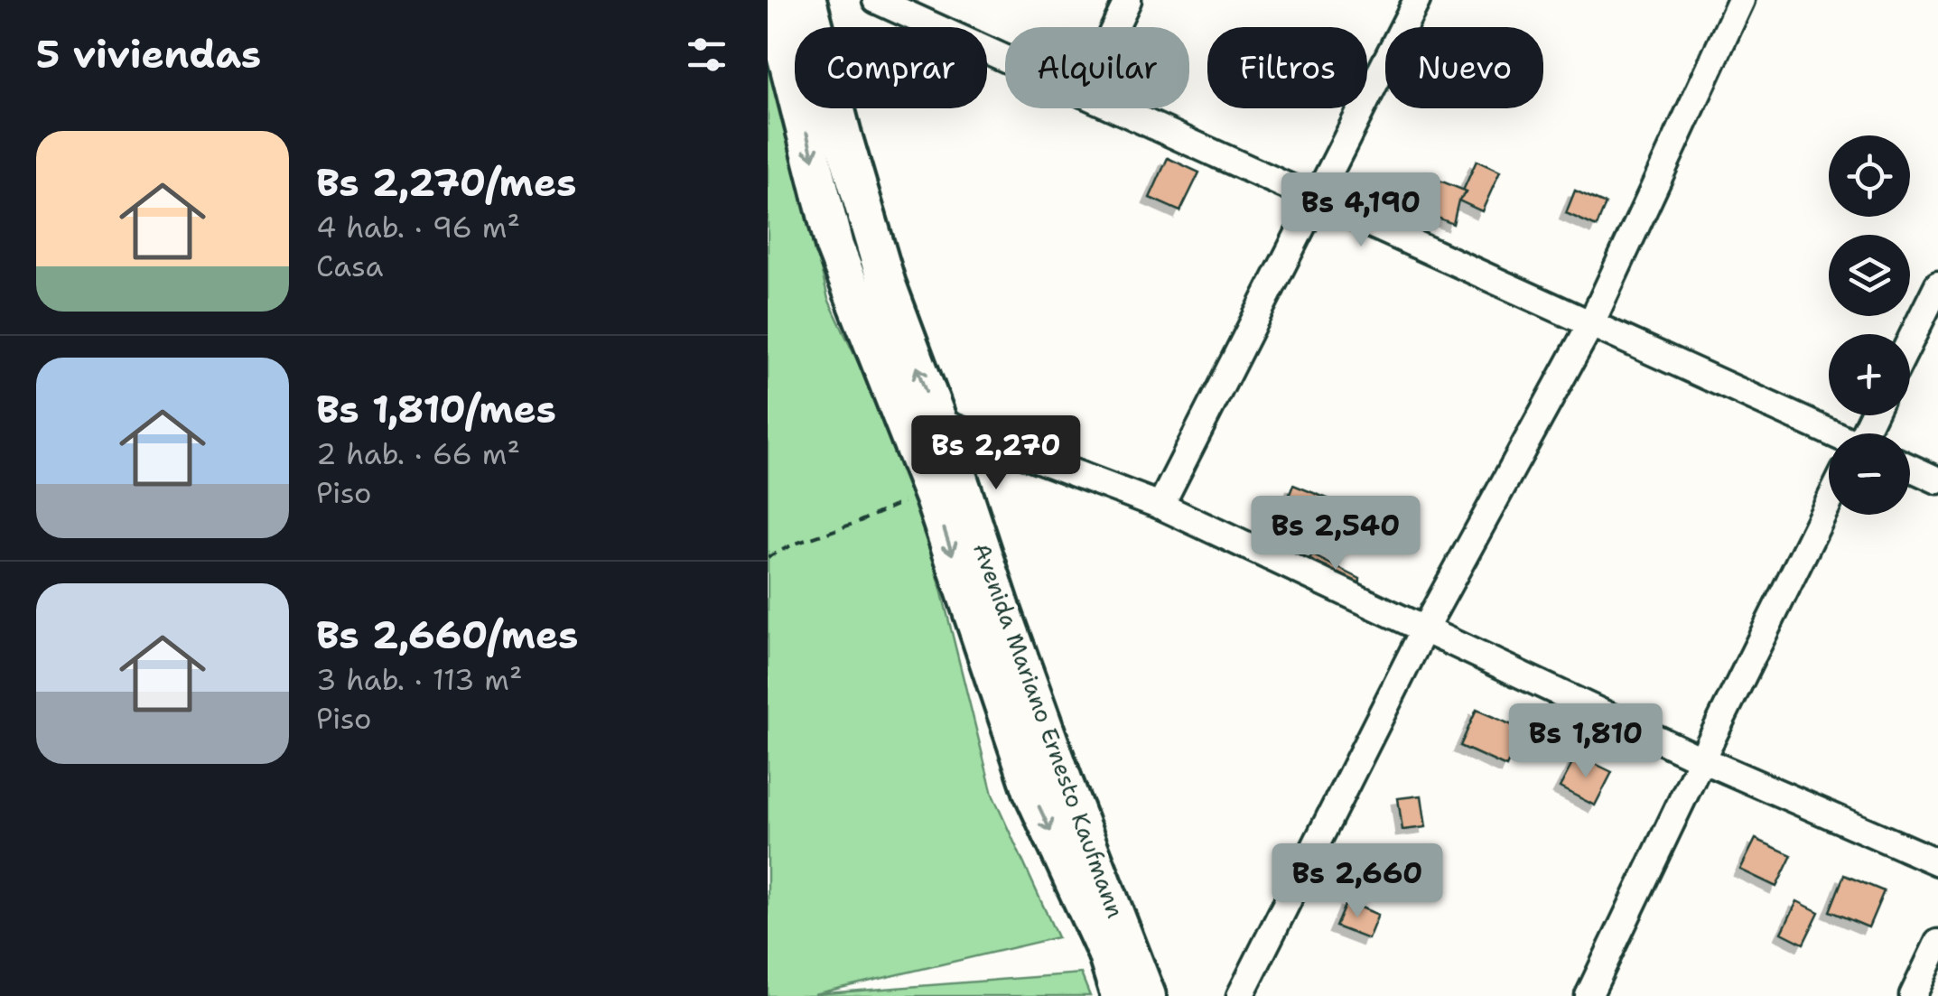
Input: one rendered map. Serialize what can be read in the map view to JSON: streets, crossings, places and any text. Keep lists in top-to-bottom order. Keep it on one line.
{"streets":{"main road":["Avenida Mariano Ernesto Kaufmann"]},"page":{"heading":"5 viviendas","chip":["Comprar","Alquilar","Filtros","Nuevo"],"list":[{"name":"Bs 2,270/mes","note":"4 hab. · 96 m² · Casa"},{"name":"Bs 1,810/mes","note":"2 hab. · 66 m² · Piso"},{"name":"Bs 2,660/mes","note":"3 hab. · 113 m² · Piso"}],"map_buttons":["+","−"],"price":["Bs 4,190","Bs 2,270","Bs 2,540","Bs 1,810","Bs 2,660"]}}
